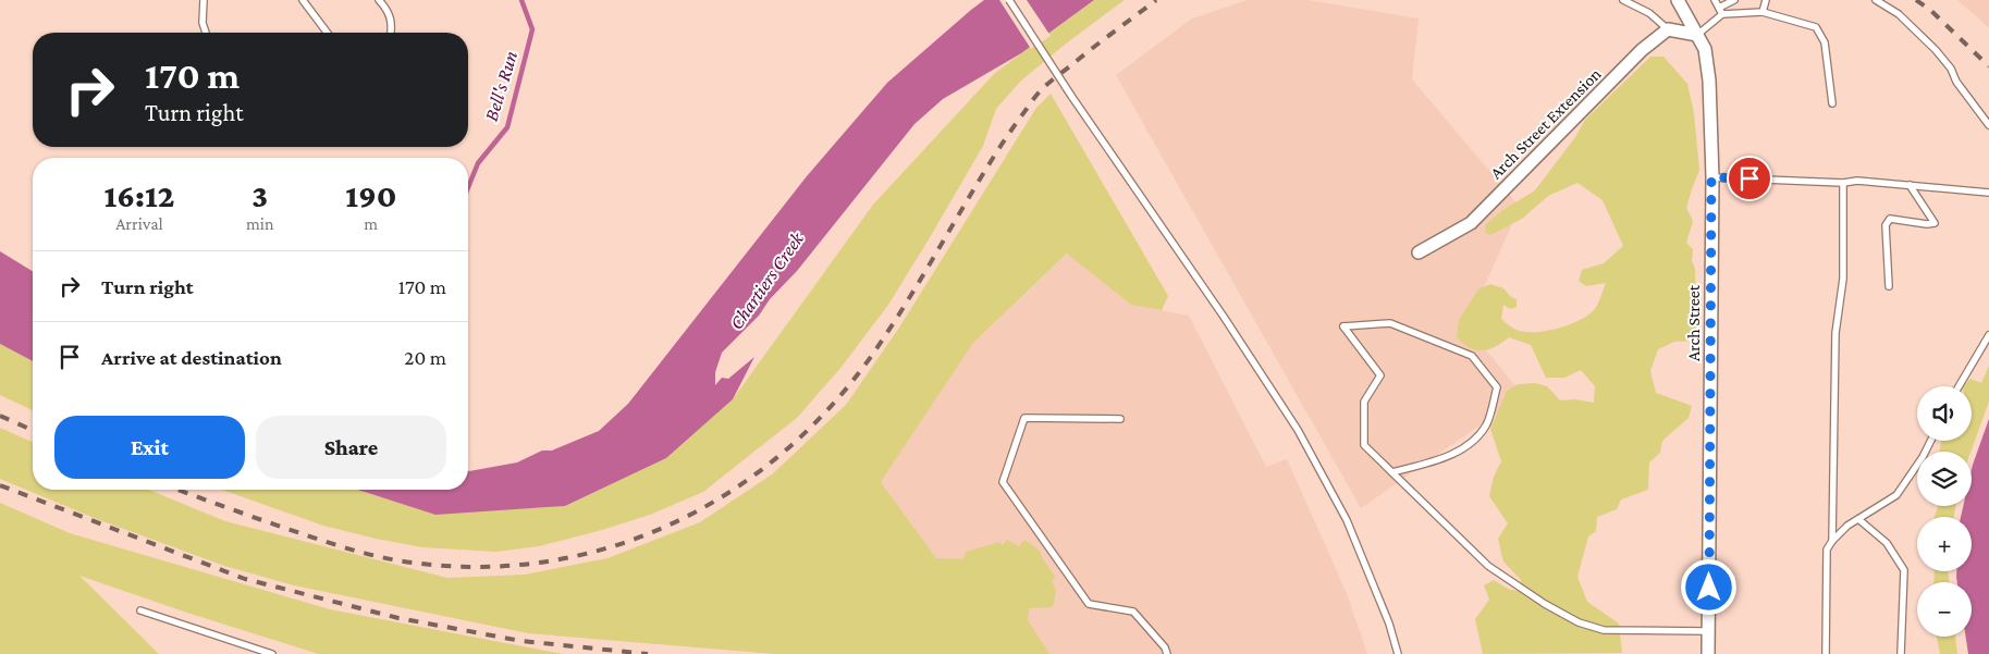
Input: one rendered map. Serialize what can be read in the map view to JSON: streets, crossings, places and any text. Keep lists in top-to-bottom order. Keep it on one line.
{"streets":{"street":["Arch Street Extension","Arch Street"]},"water":["Bell's Run","Chartiers Creek"],"page":{"turn":["170 m","Turn right"],"eta":["16:12","Arrival","3","min","190","m"],"list":[{"name":"Turn right","value":"170 m"},{"name":"Arrive at destination","value":"20 m"}],"map_buttons":["+","−"],"buttons":["Exit","Share"]}}
